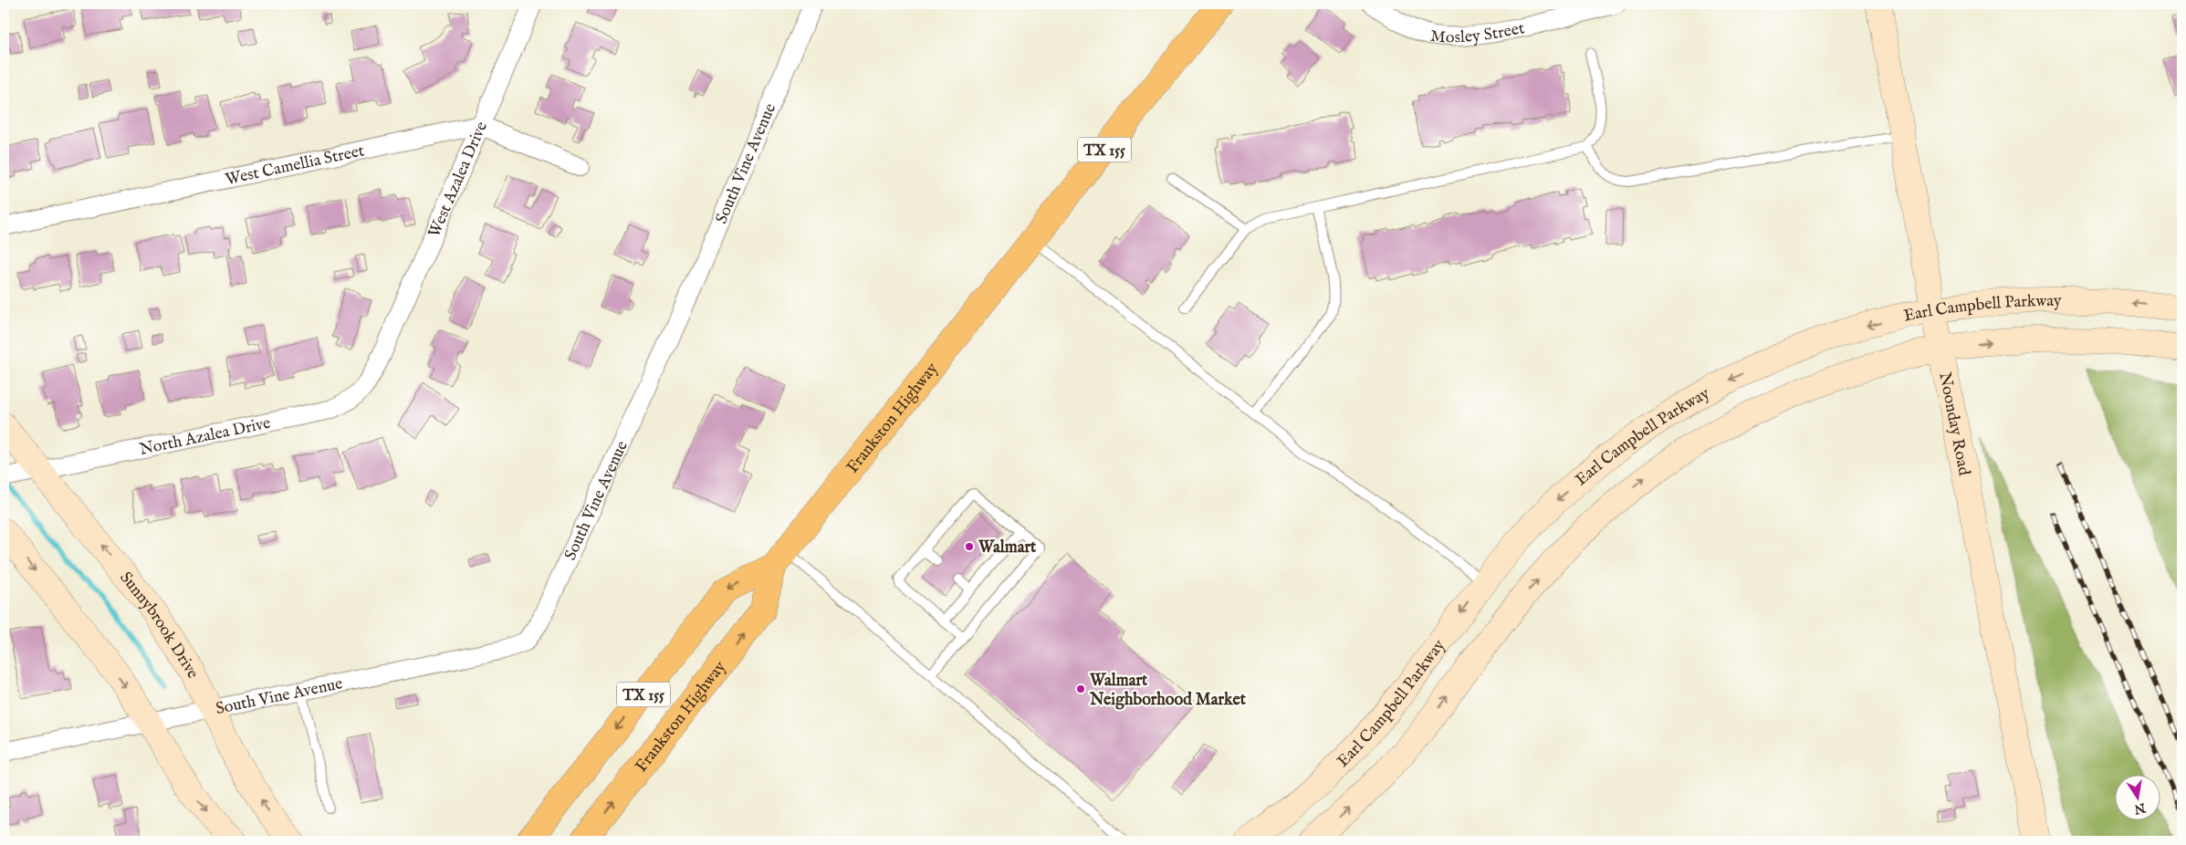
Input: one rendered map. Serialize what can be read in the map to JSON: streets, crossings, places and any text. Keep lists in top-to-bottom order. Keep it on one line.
{"streets":{"main road":["TX 155","Earl Campbell Parkway","Frankston Highway","Noonday Road","Sunnybrook Drive"],"street":["Mosley Street","South Vine Avenue","West Camellia Street","West Azalea Drive","North Azalea Drive"]},"crossings":[["TX 155","Frankston Highway"],["South Vine Avenue","Sunnybrook Drive"],["West Camellia Street","West Azalea Drive"],["West Azalea Drive","North Azalea Drive"],["Earl Campbell Parkway","Noonday Road"],["North Azalea Drive","Sunnybrook Drive"]],"places":["Walmart","Walmart Neighborhood Market"],"north":"bottom"}
